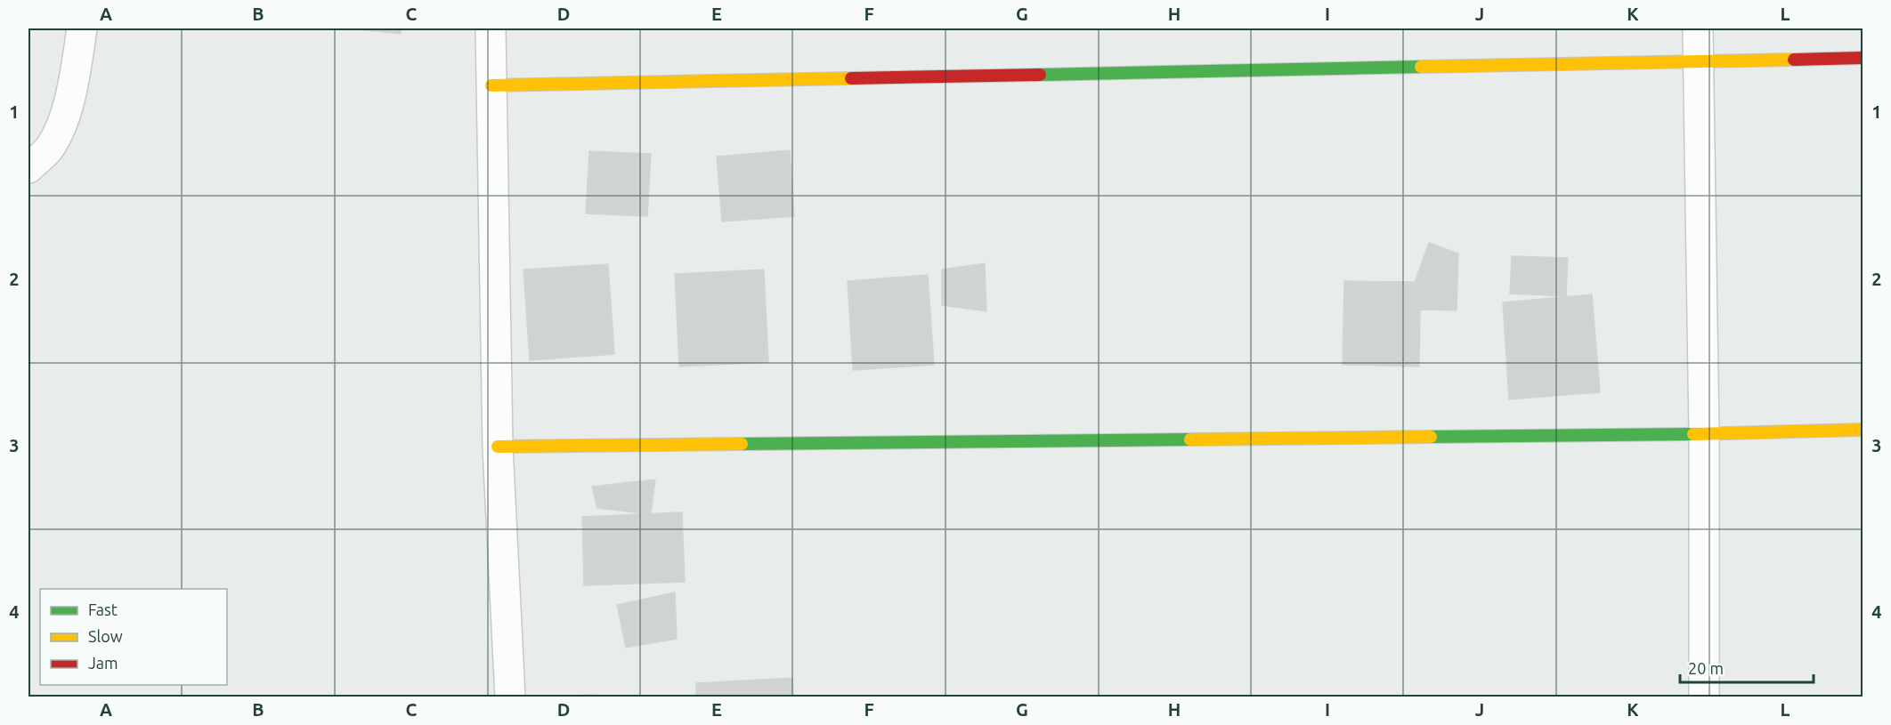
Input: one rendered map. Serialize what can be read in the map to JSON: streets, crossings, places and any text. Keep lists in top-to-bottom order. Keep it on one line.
{"legend":["Fast","Slow","Jam"],"scale_bar":"20 m","grid":{"columns":["A","B","C","D","E","F","G","H","I","J","K","L"],"rows":["1","2","3","4"]}}
